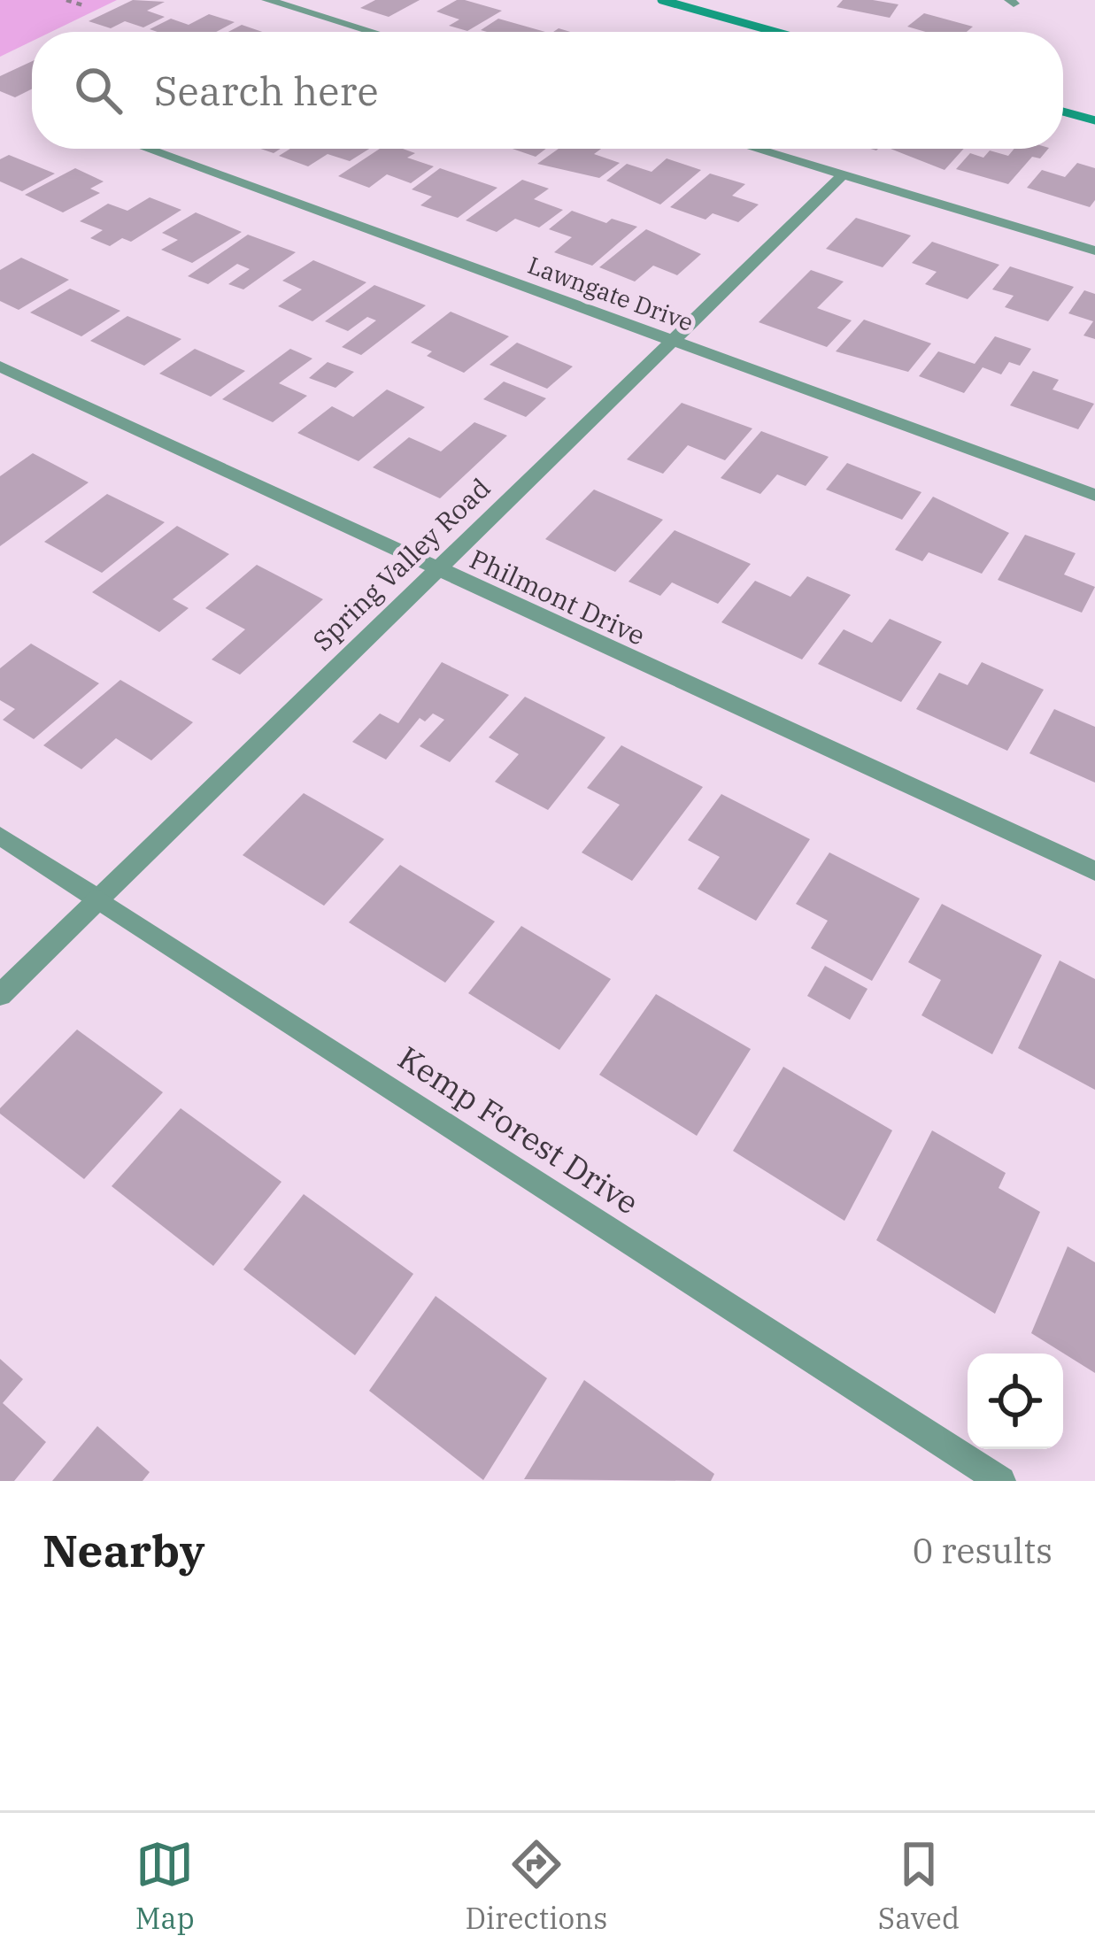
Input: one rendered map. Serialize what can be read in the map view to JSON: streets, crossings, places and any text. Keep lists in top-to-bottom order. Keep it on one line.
{"streets":{"street":["Lawngate Drive","Spring Valley Road","Philmont Drive","Kemp Forest Drive"]},"crossings":[["Lawngate Drive","Spring Valley Road"],["Spring Valley Road","Philmont Drive"],["Spring Valley Road","Kemp Forest Drive"]],"page":{"search":"Search here","heading":["Nearby","0 results"],"nav":["Map","Directions","Saved"]}}
